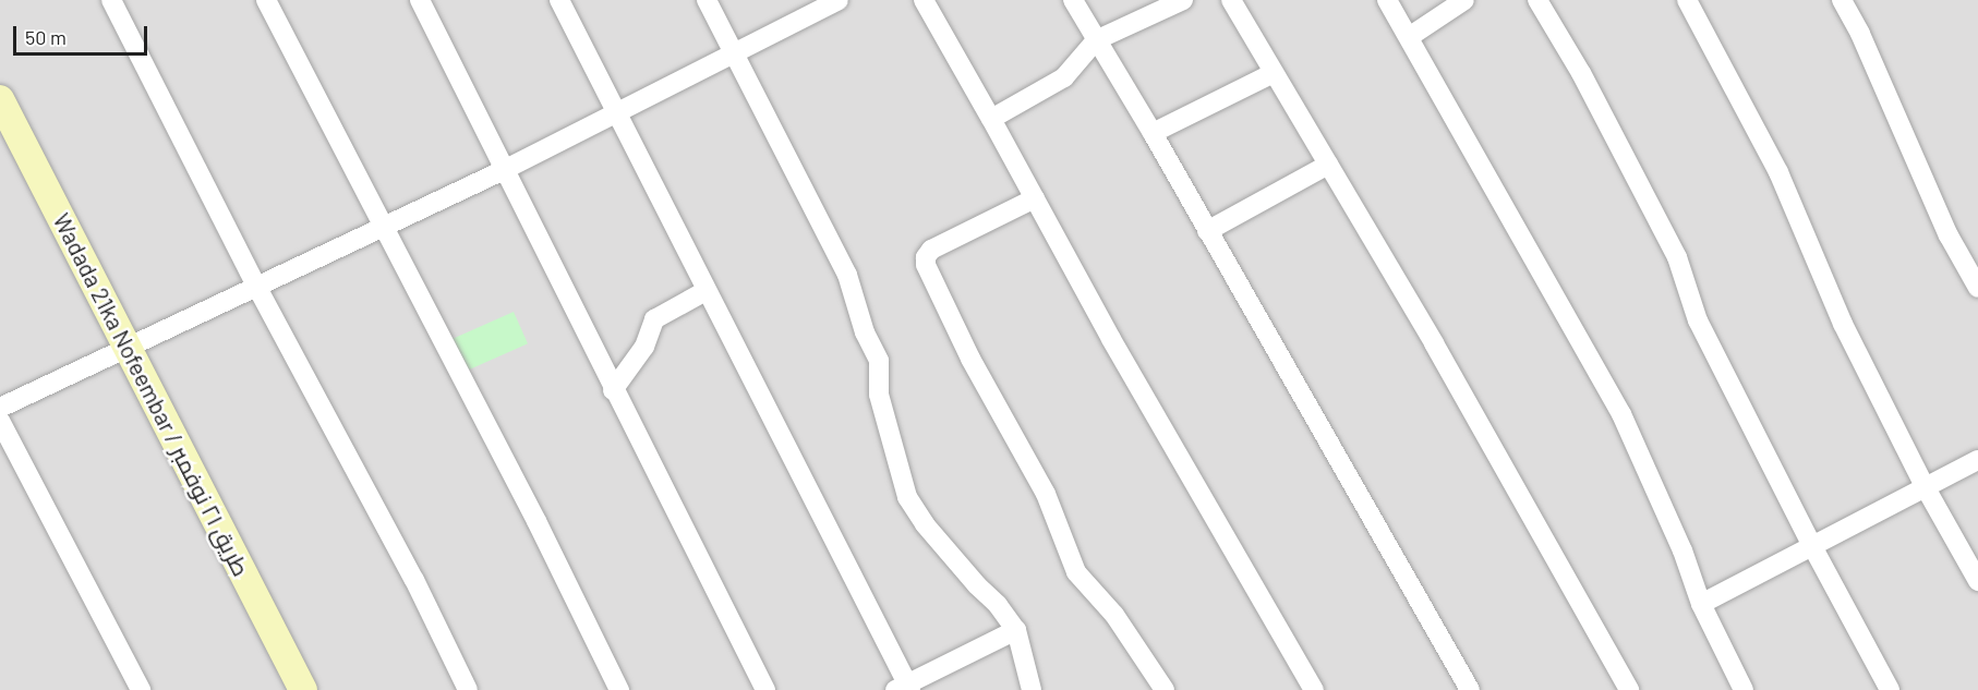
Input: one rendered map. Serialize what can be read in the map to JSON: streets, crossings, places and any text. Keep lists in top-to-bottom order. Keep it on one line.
{"streets":{"street":["Wadada 21ka Nofeembar / طريق ٢١ نوفمبر"]},"scale_bar":"50 m"}
